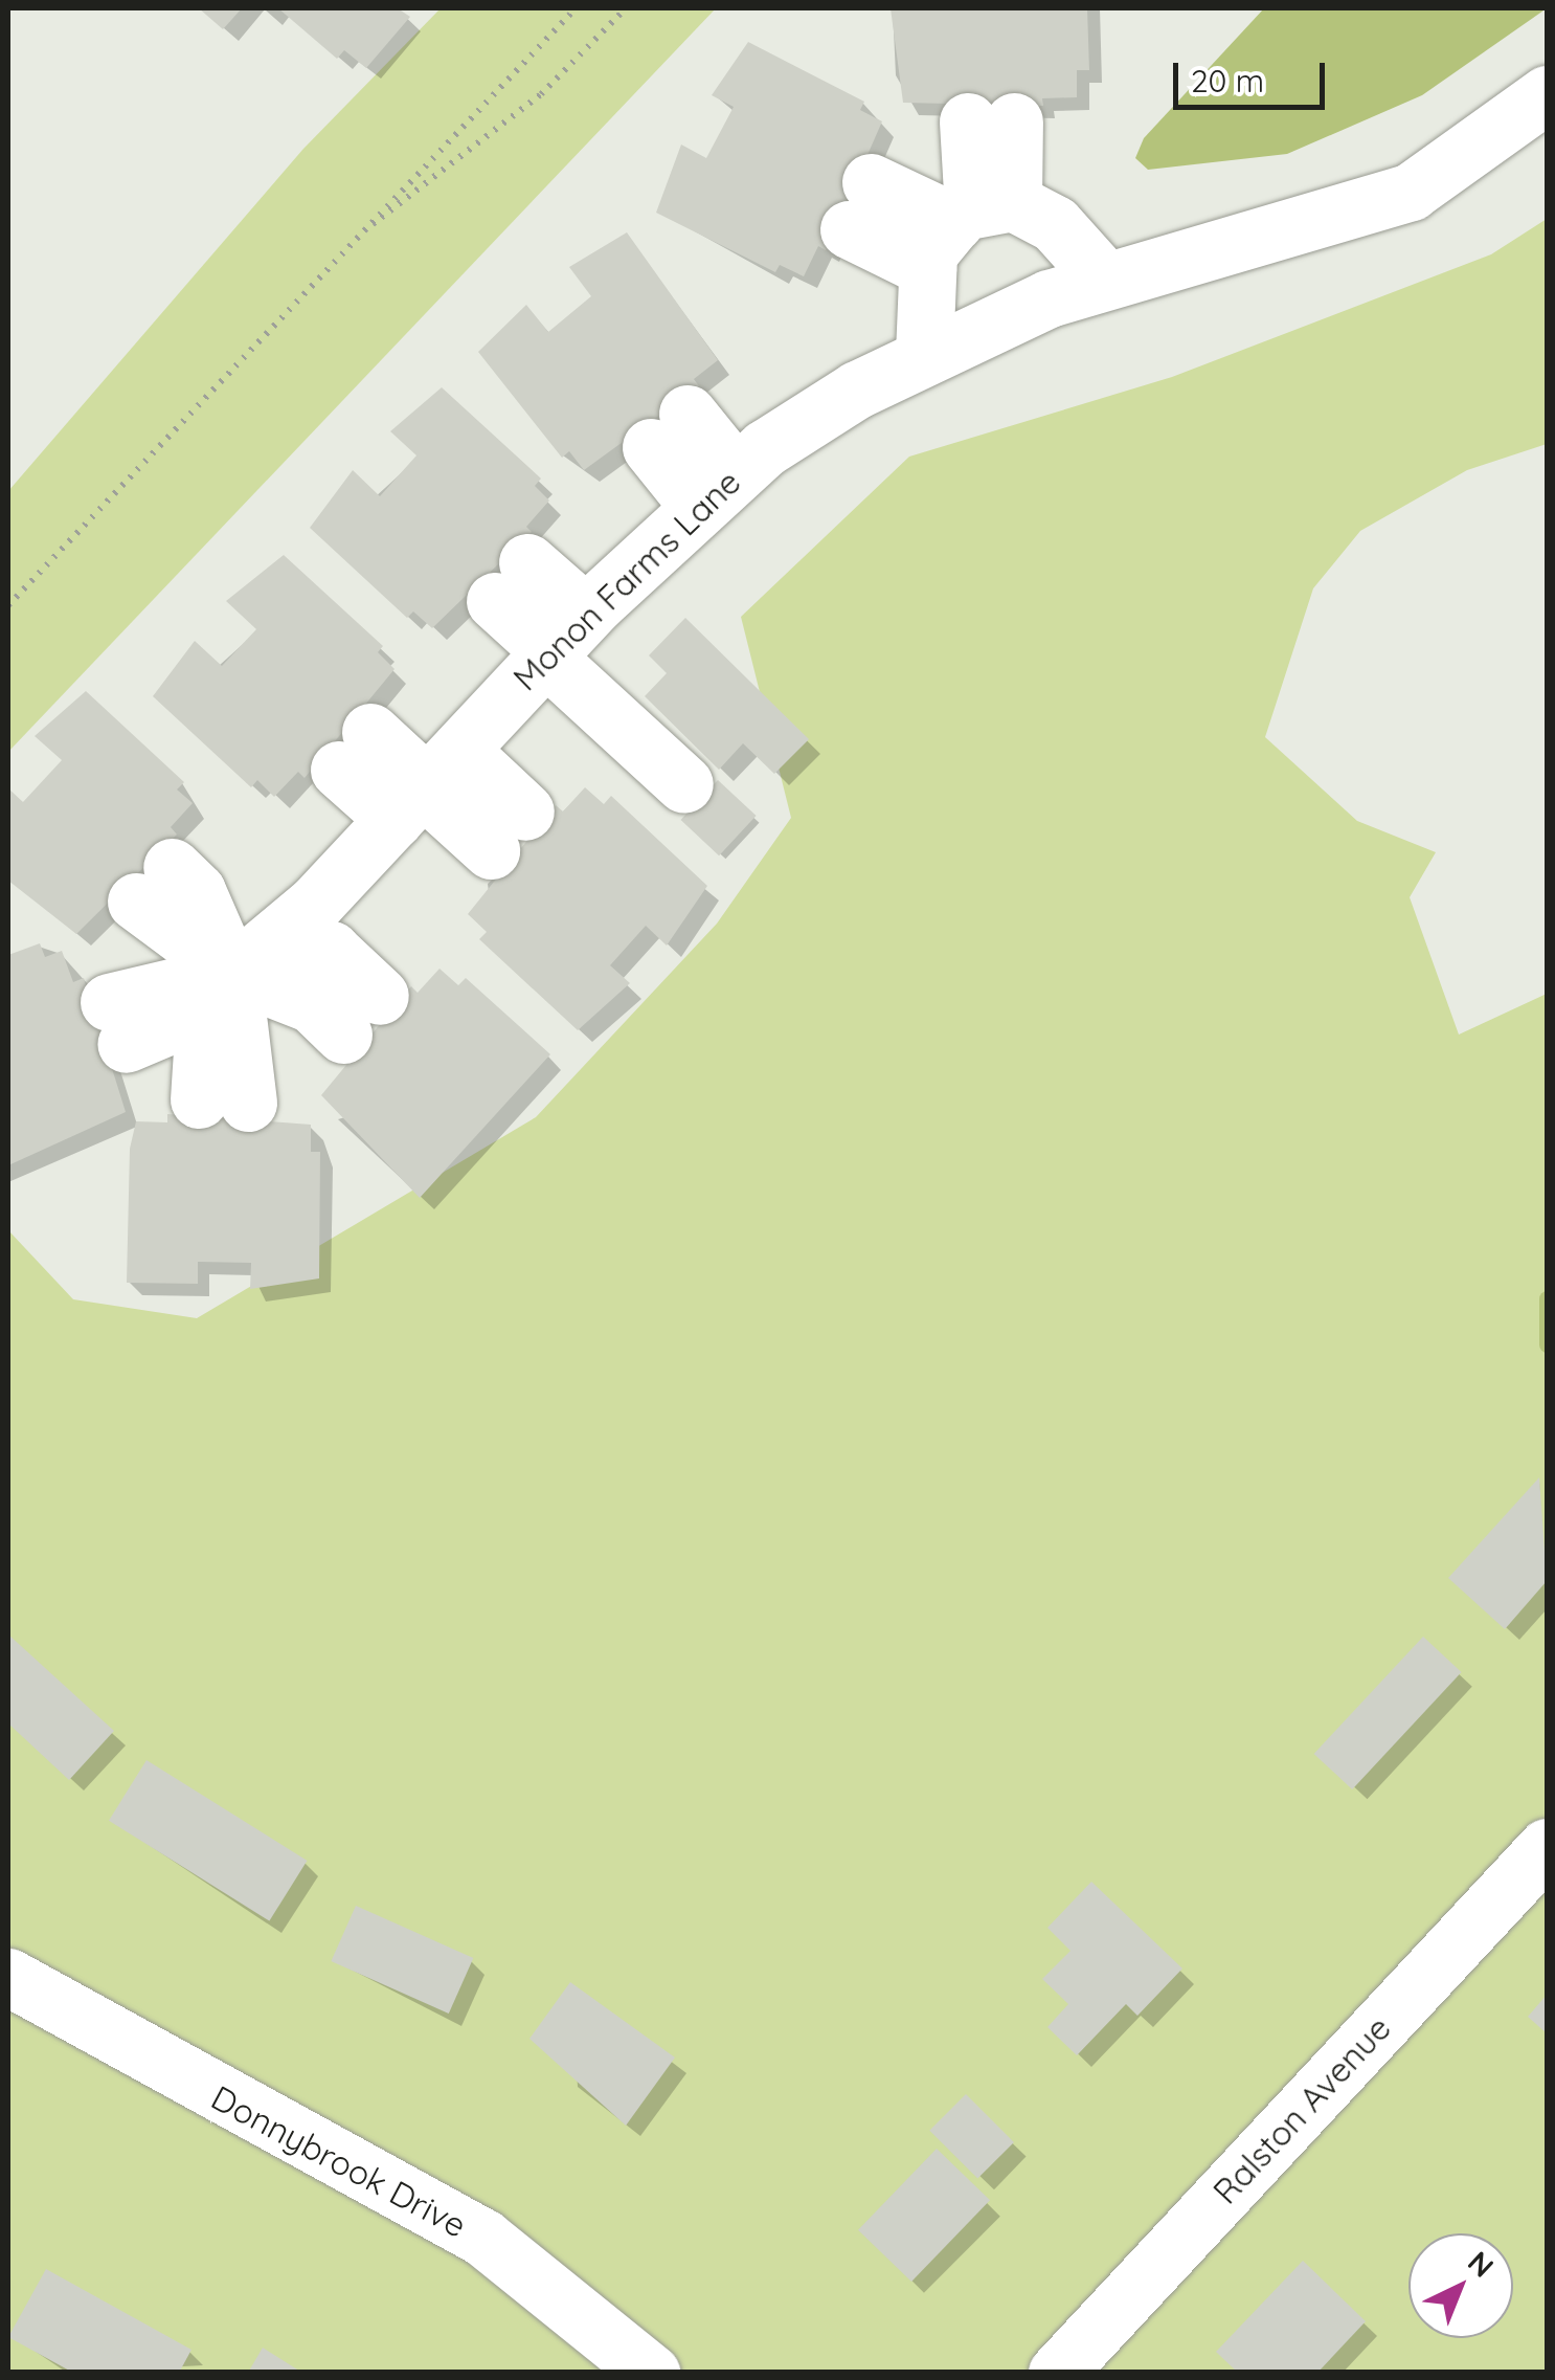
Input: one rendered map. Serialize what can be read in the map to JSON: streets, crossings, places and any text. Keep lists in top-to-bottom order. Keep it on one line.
{"streets":{"street":["Monon Farms Lane","Ralston Avenue","Donnybrook Drive"]},"scale_bar":"20 m","north":"top right"}
